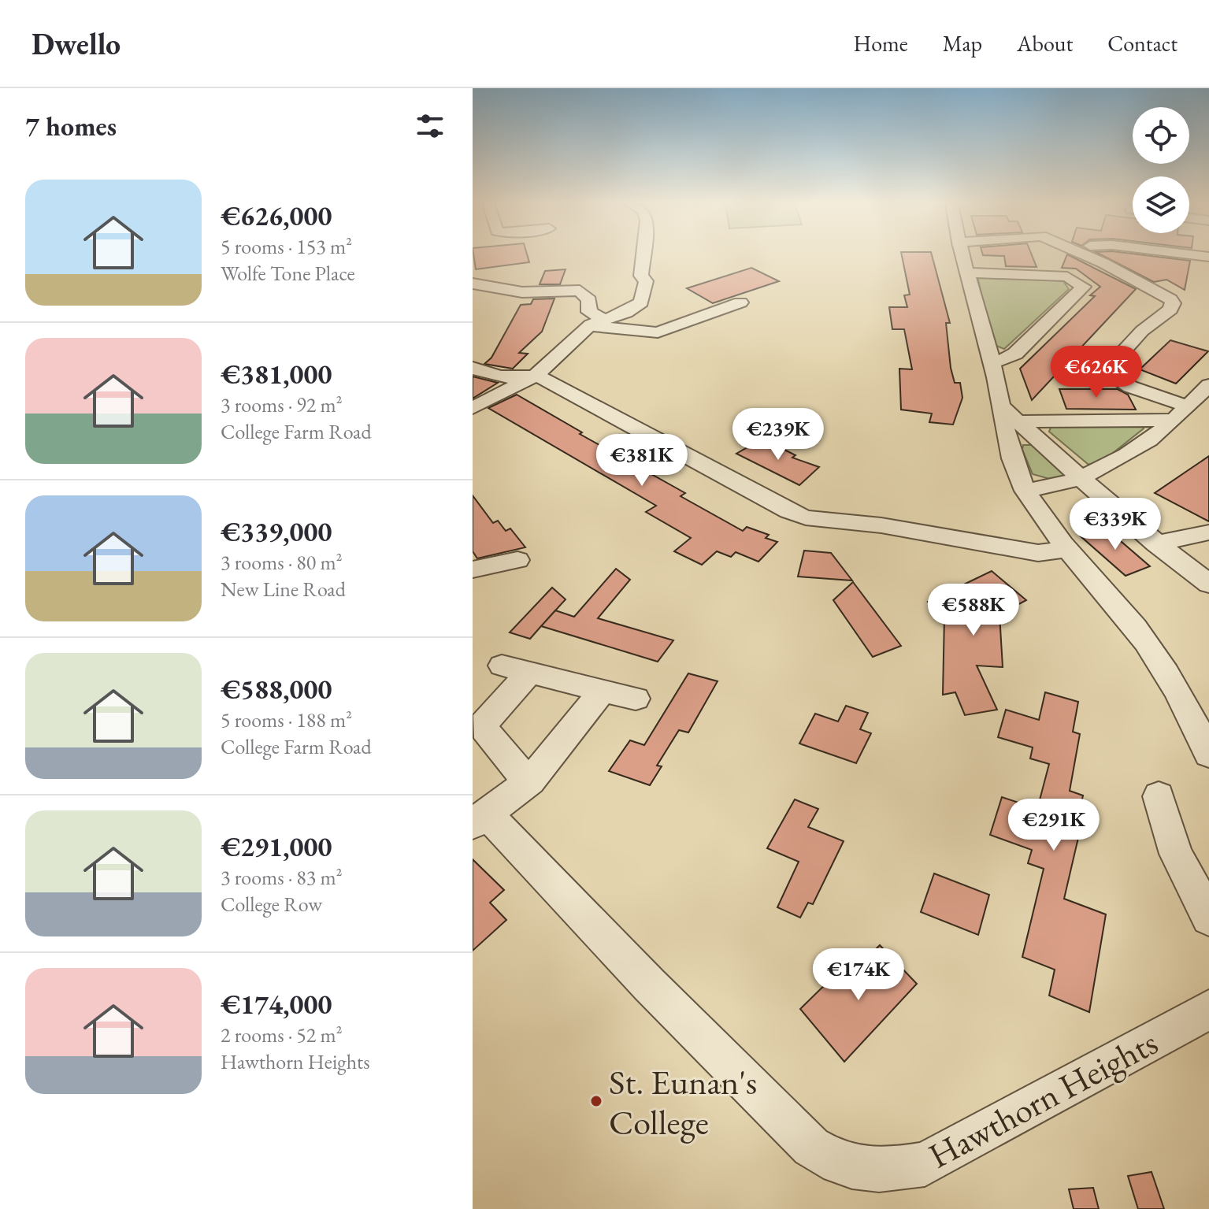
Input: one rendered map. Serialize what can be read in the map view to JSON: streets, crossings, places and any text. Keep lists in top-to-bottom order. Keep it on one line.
{"streets":{"street":["Hawthorn Heights"]},"places":["St. Eunan's College"],"page":{"header":"Dwello","nav":["Home","Map","About","Contact"],"heading":"7 homes","list":[{"name":"€626,000","note":"5 rooms · 153 m² · Wolfe Tone Place"},{"name":"€381,000","note":"3 rooms · 92 m² · College Farm Road"},{"name":"€339,000","note":"3 rooms · 80 m² · New Line Road"},{"name":"€588,000","note":"5 rooms · 188 m² · College Farm Road"},{"name":"€291,000","note":"3 rooms · 83 m² · College Row"},{"name":"€174,000","note":"2 rooms · 52 m² · Hawthorn Heights"}],"price":["€626K","€239K","€381K","€339K","€588K","€291K","€174K"]}}
